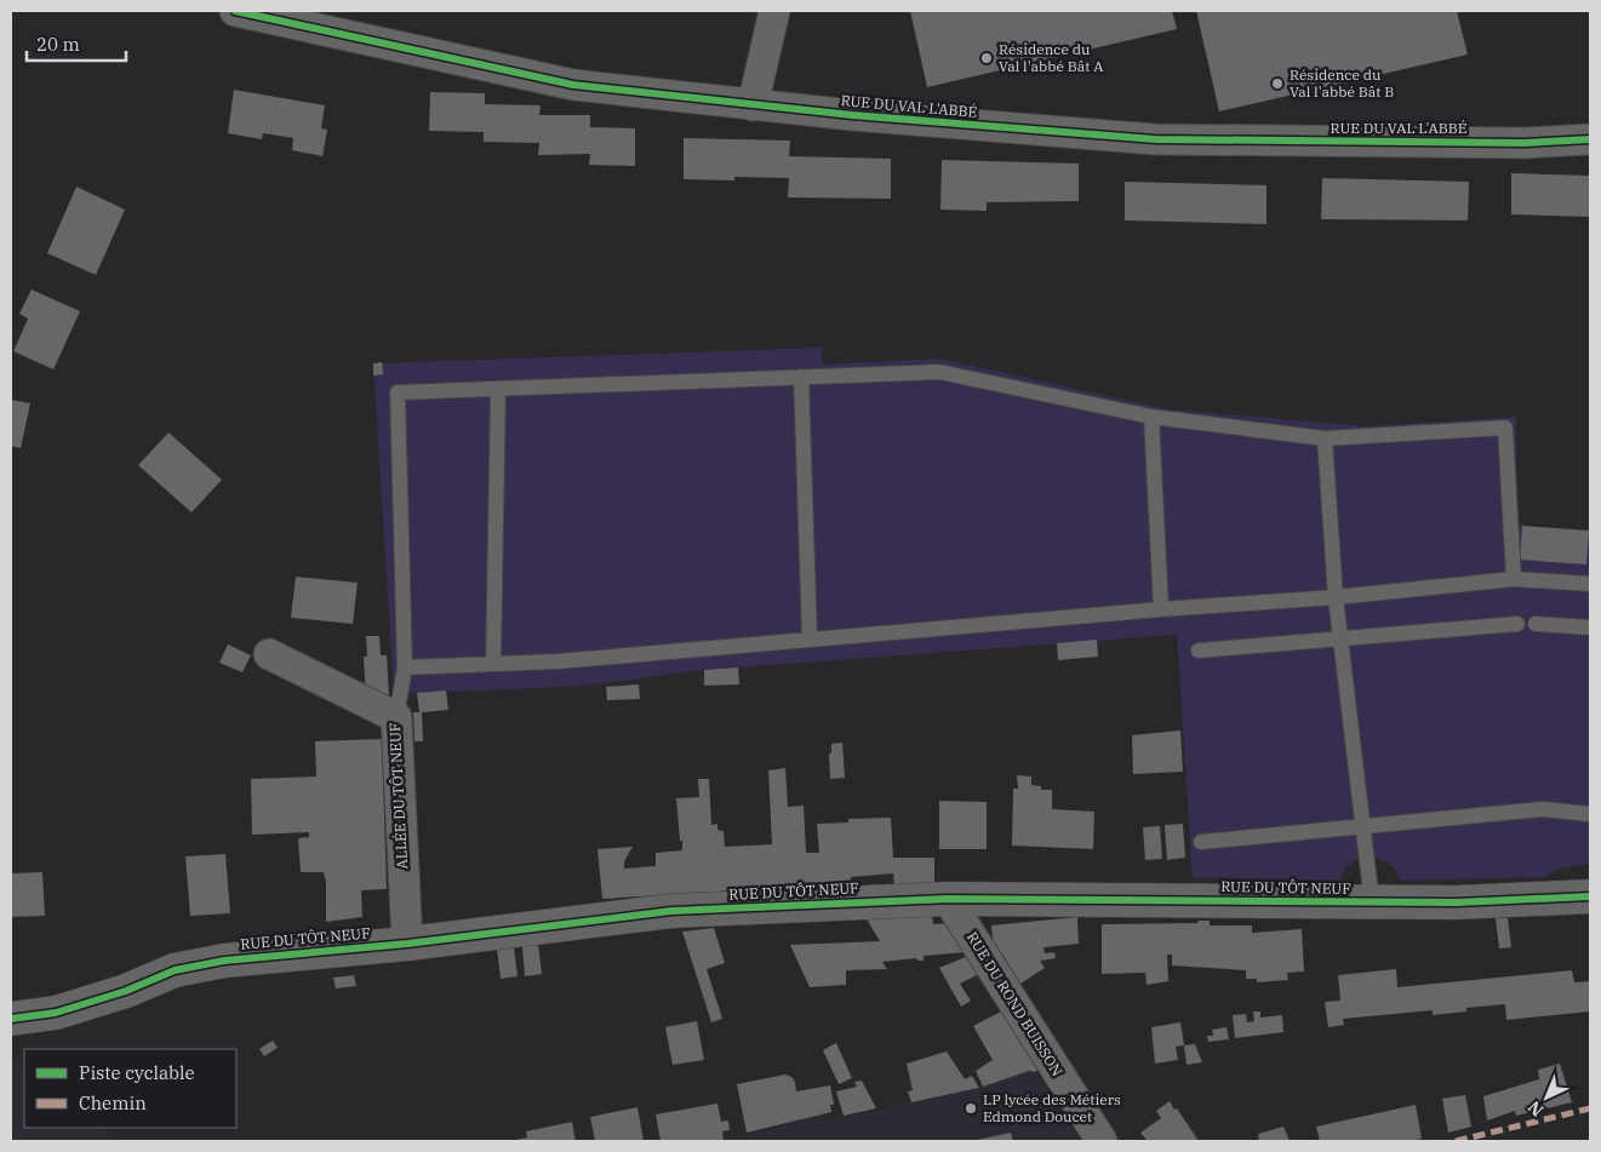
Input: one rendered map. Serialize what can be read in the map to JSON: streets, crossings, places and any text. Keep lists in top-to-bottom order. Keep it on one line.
{"streets":{"street":["RUE DU VAL L'ABBÉ","ALLÉE DU TÔT NEUF","RUE DU TÔT NEUF","RUE DU ROND BUISSON"]},"crossings":[["ALLÉE DU TÔT NEUF","RUE DU TÔT NEUF"],["RUE DU TÔT NEUF","RUE DU ROND BUISSON"]],"places":["Résidence du Val l'abbé Bât A","Résidence du Val l'abbé Bât B","LP lycée des Métiers Edmond Doucet"],"legend":["Piste cyclable","Chemin"],"scale_bar":"20 m","north":"bottom left"}
